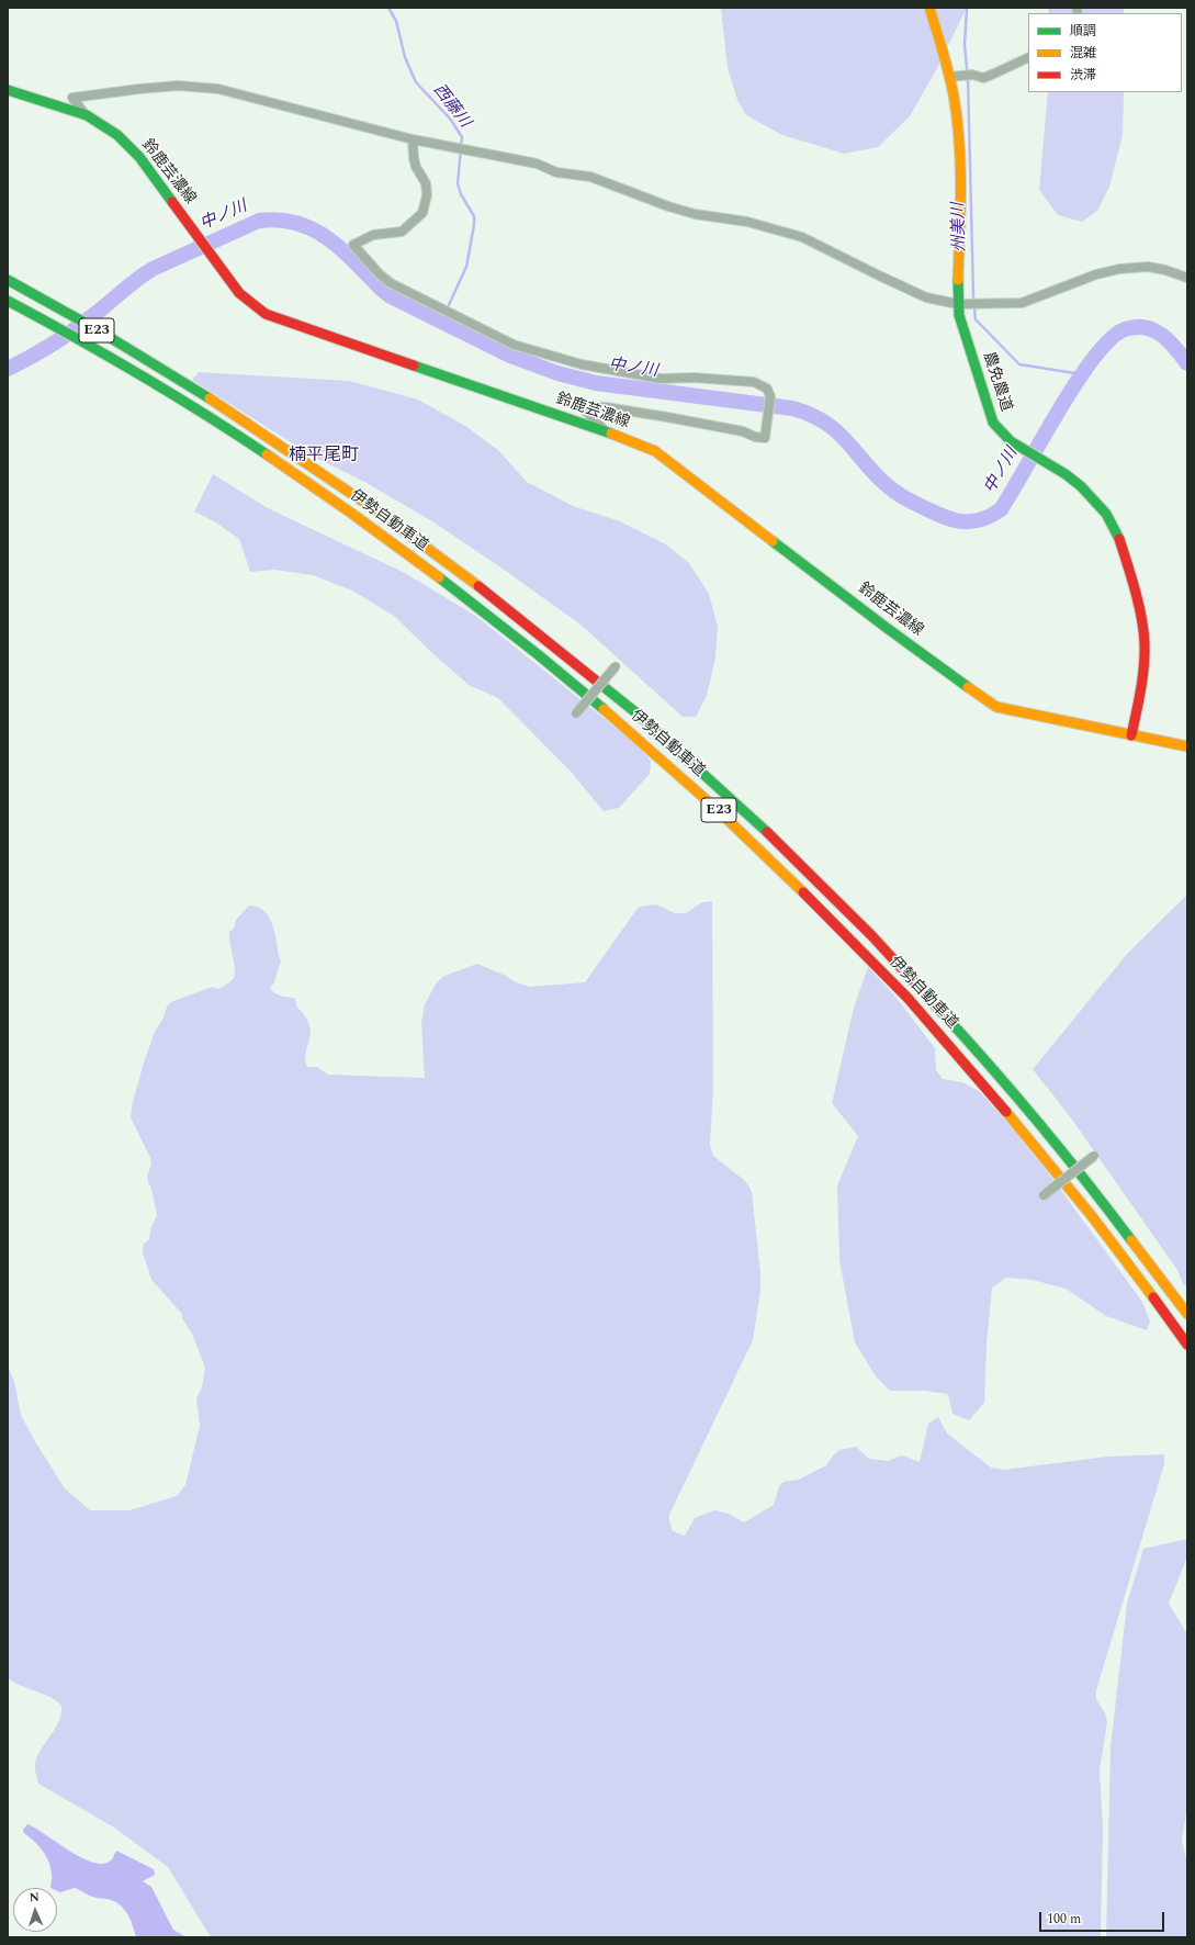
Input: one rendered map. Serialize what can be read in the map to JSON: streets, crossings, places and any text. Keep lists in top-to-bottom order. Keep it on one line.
{"streets":{"main road":["鈴鹿芸濃線","E23","農免農道","伊勢自動車道"]},"crossings":[["鈴鹿芸濃線","農免農道"]],"districts":["楠平尾町"],"water":["西藤川","中ノ川","州美川"],"legend":["順調","混雑","渋滞"],"scale_bar":"100 m","north":"top"}
